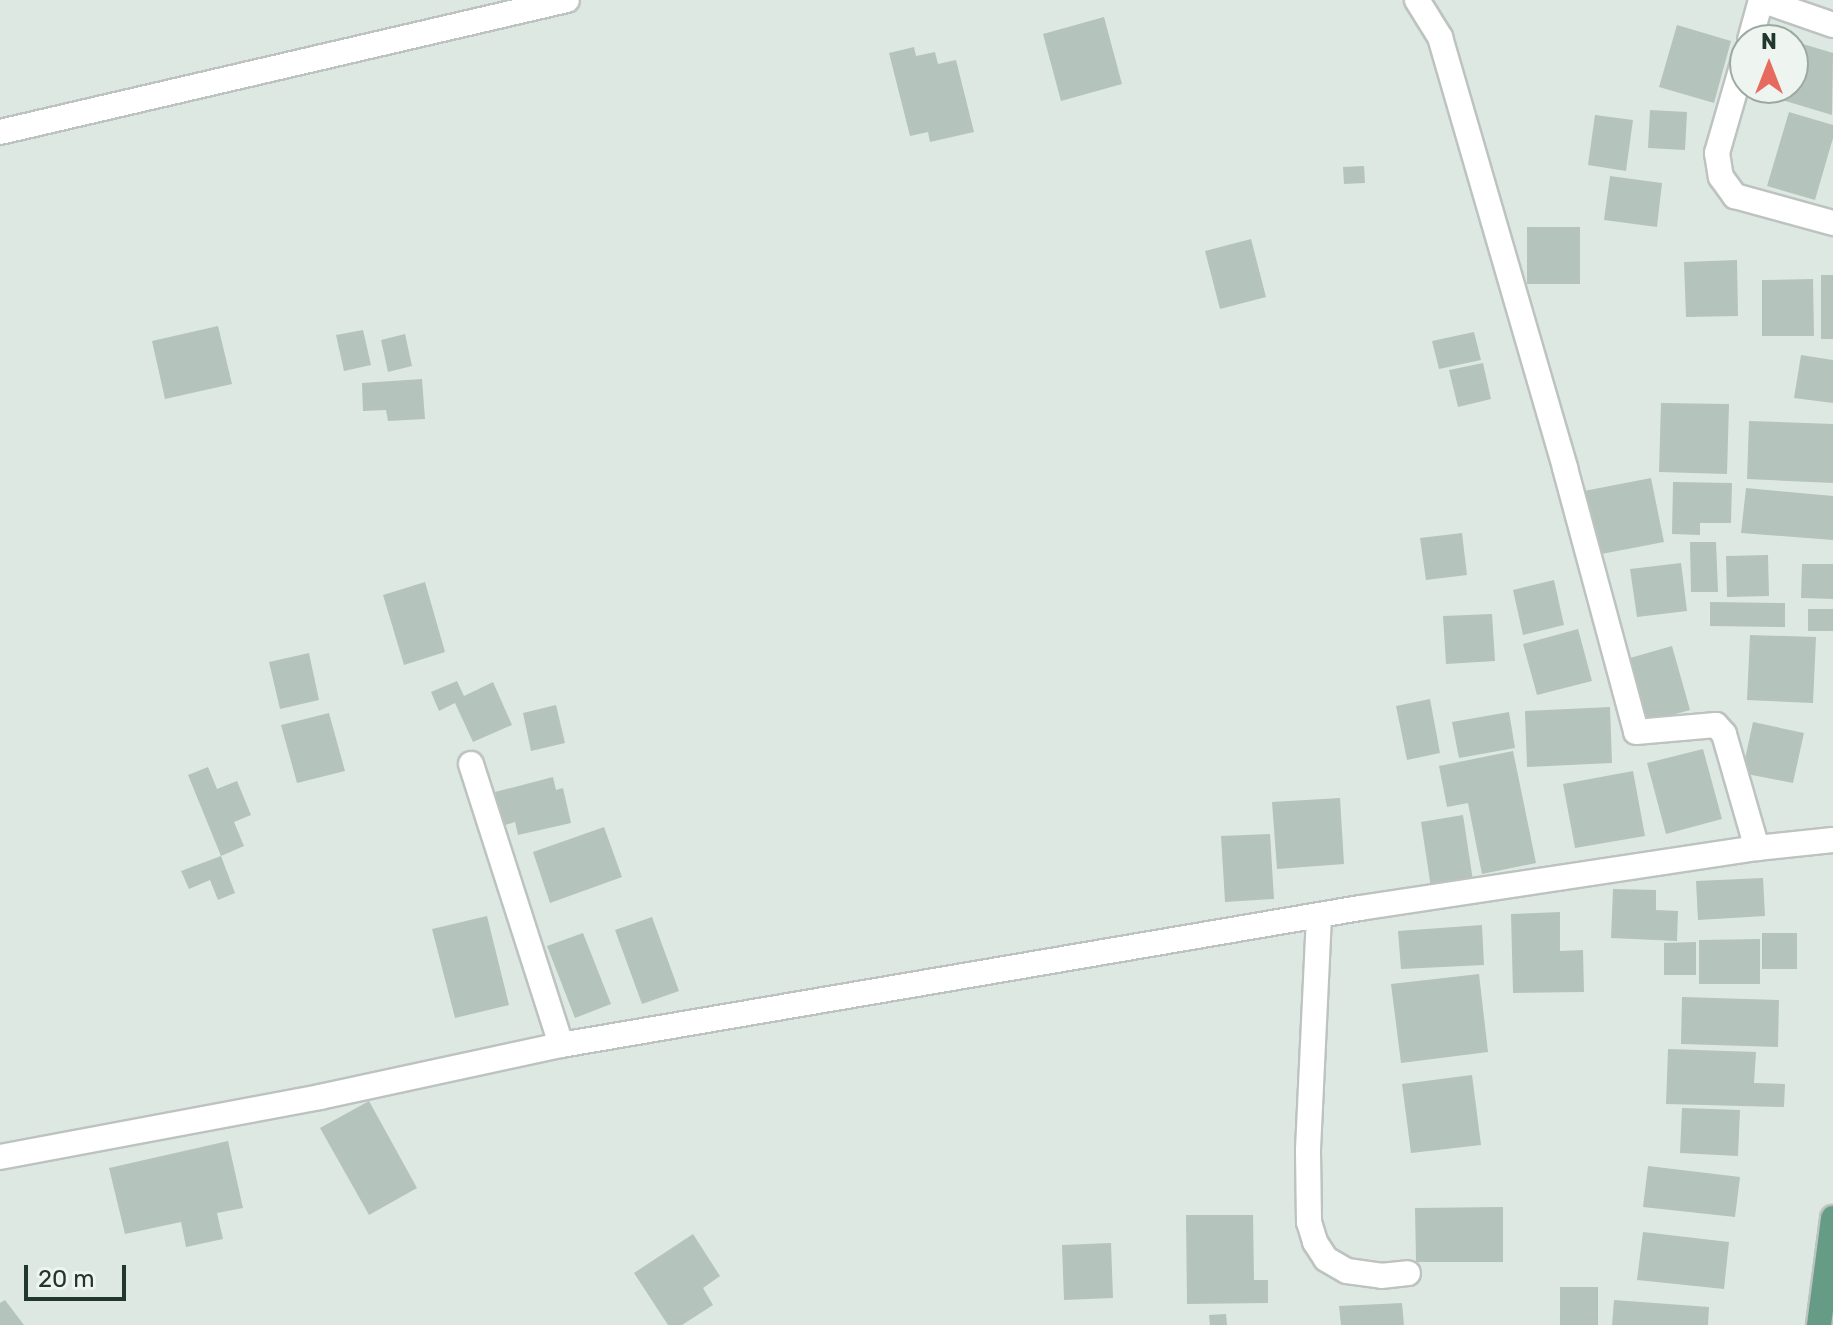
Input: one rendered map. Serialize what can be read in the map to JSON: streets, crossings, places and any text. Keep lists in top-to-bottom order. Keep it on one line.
{"scale_bar":"20 m","north":"top"}
